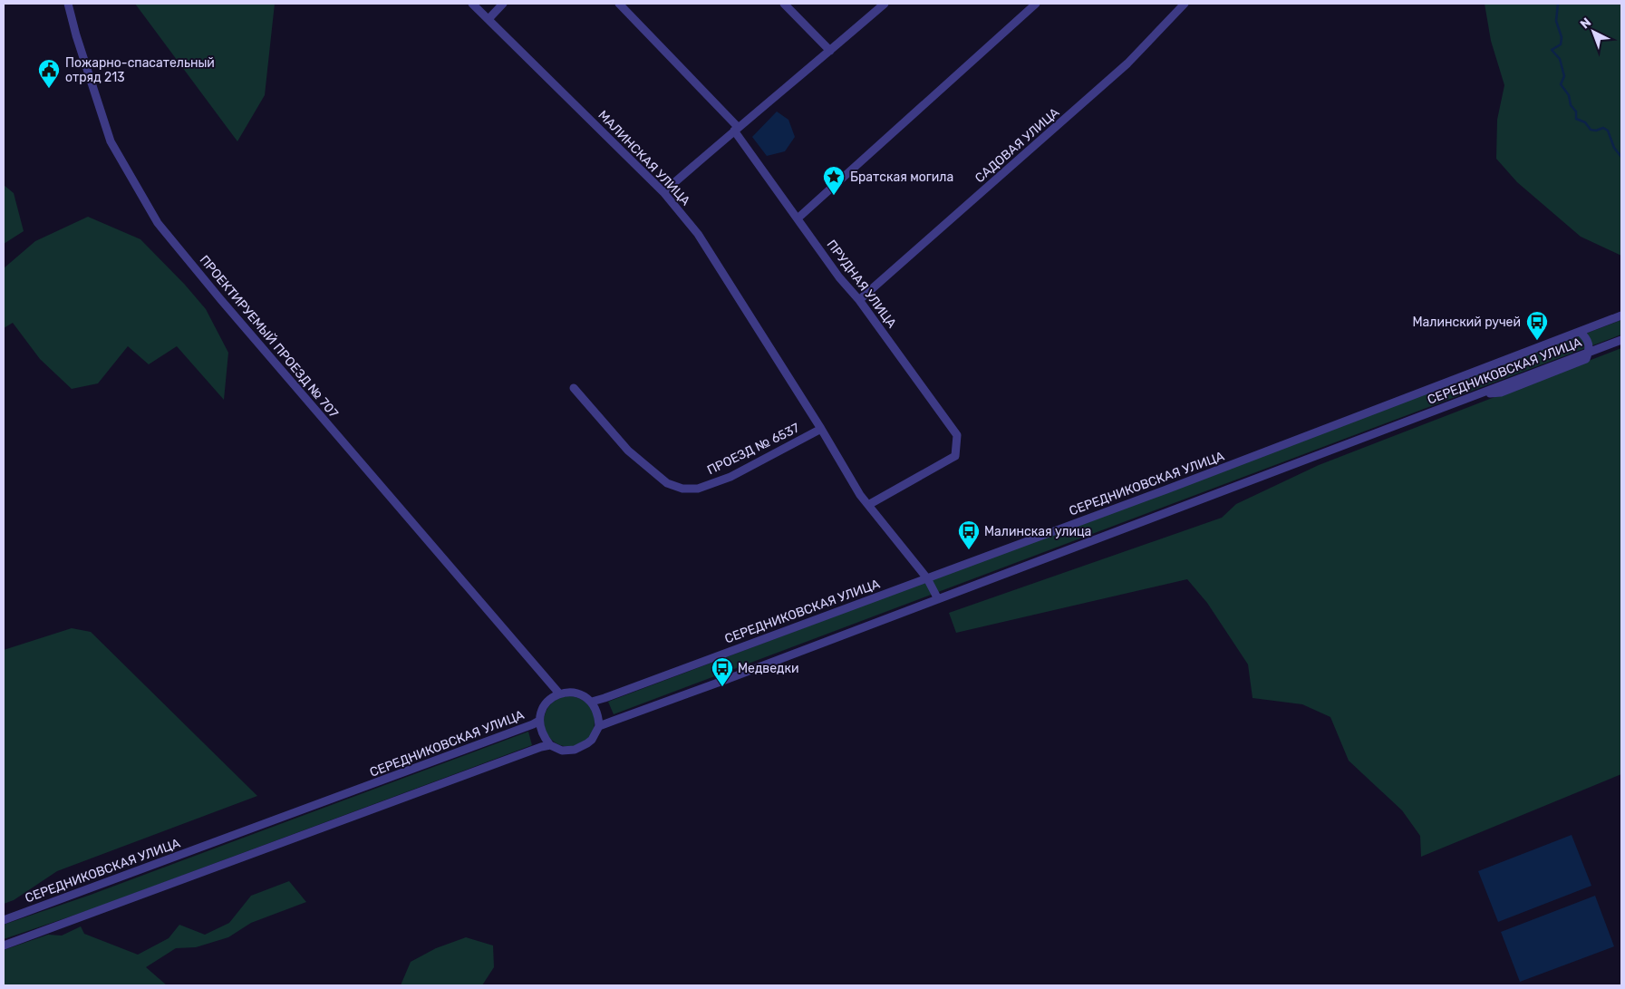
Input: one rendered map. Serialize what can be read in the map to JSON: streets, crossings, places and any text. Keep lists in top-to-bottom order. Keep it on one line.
{"streets":{"street":["САДОВАЯ УЛИЦА","МАЛИНСКАЯ УЛИЦА","ПРУДНАЯ УЛИЦА","ПРОЕКТИРУЕМЫЙ ПРОЕЗД № 707","СЕРЕДНИКОВСКАЯ УЛИЦА","ПРОЕЗД № 6537"]},"crossings":[["САДОВАЯ УЛИЦА","ПРУДНАЯ УЛИЦА"],["МАЛИНСКАЯ УЛИЦА","ПРУДНАЯ УЛИЦА"],["МАЛИНСКАЯ УЛИЦА","СЕРЕДНИКОВСКАЯ УЛИЦА"],["МАЛИНСКАЯ УЛИЦА","ПРОЕЗД № 6537"],["ПРОЕКТИРУЕМЫЙ ПРОЕЗД № 707","СЕРЕДНИКОВСКАЯ УЛИЦА"]],"places":{"public building":["Пожарно-спасательный отряд 213"],"place":["Братская могила"],"bus stop":["Малинский ручей","Малинская улица","Медведки"]},"north":"top left"}
